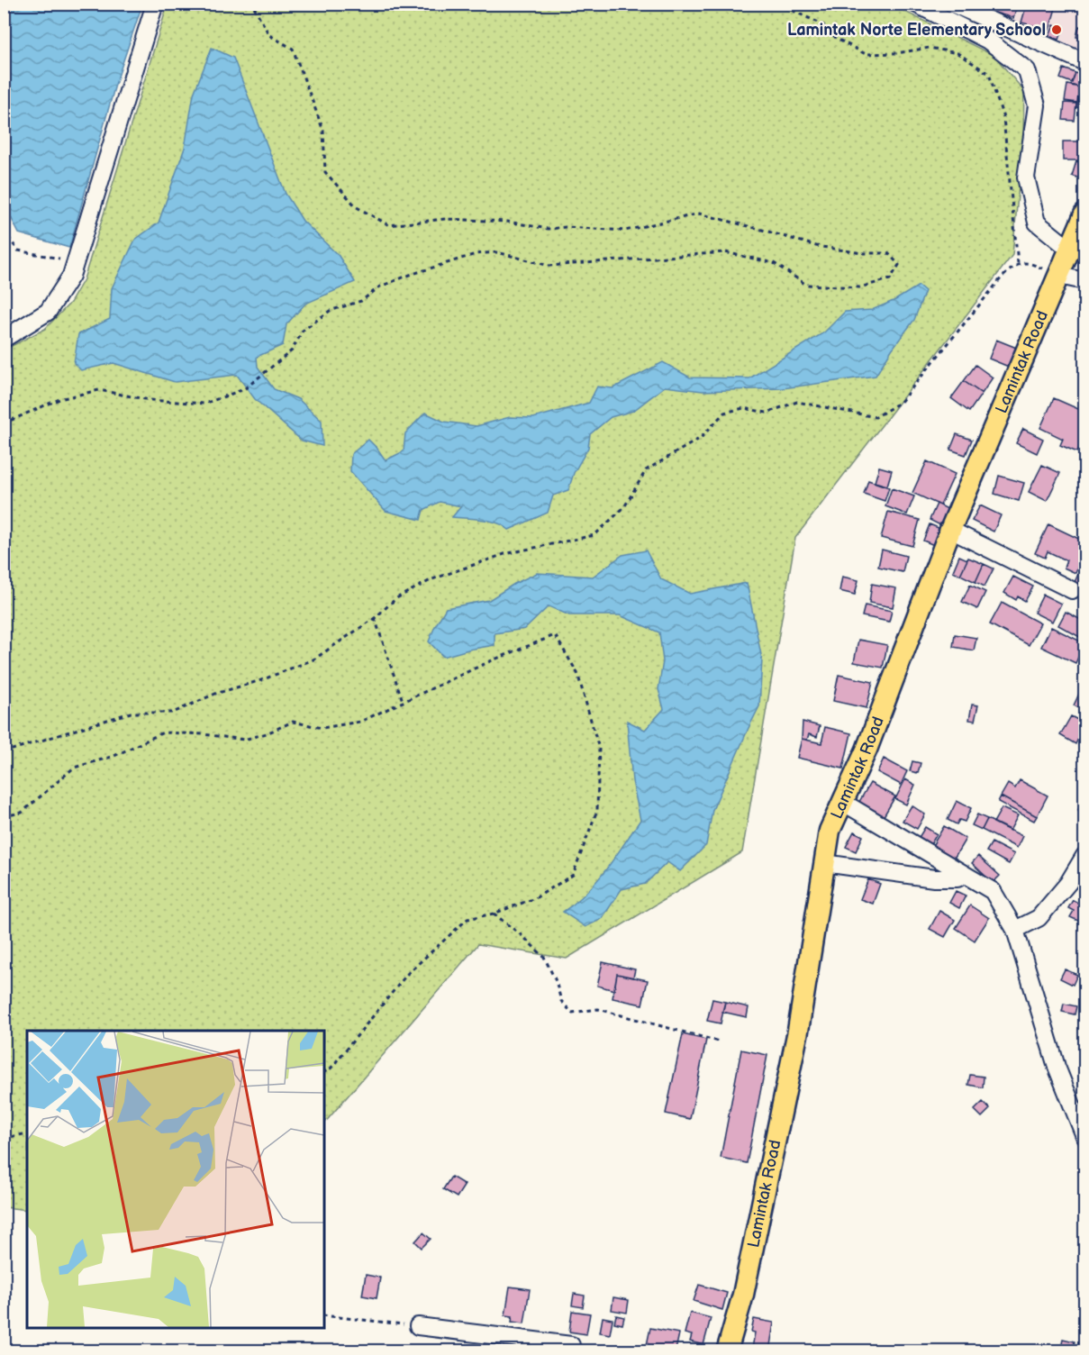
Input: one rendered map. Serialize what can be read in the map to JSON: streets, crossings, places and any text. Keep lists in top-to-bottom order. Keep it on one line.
{"streets":{"main road":["Lamintak Road"]},"places":["Lamintak Norte Elementary School"]}
